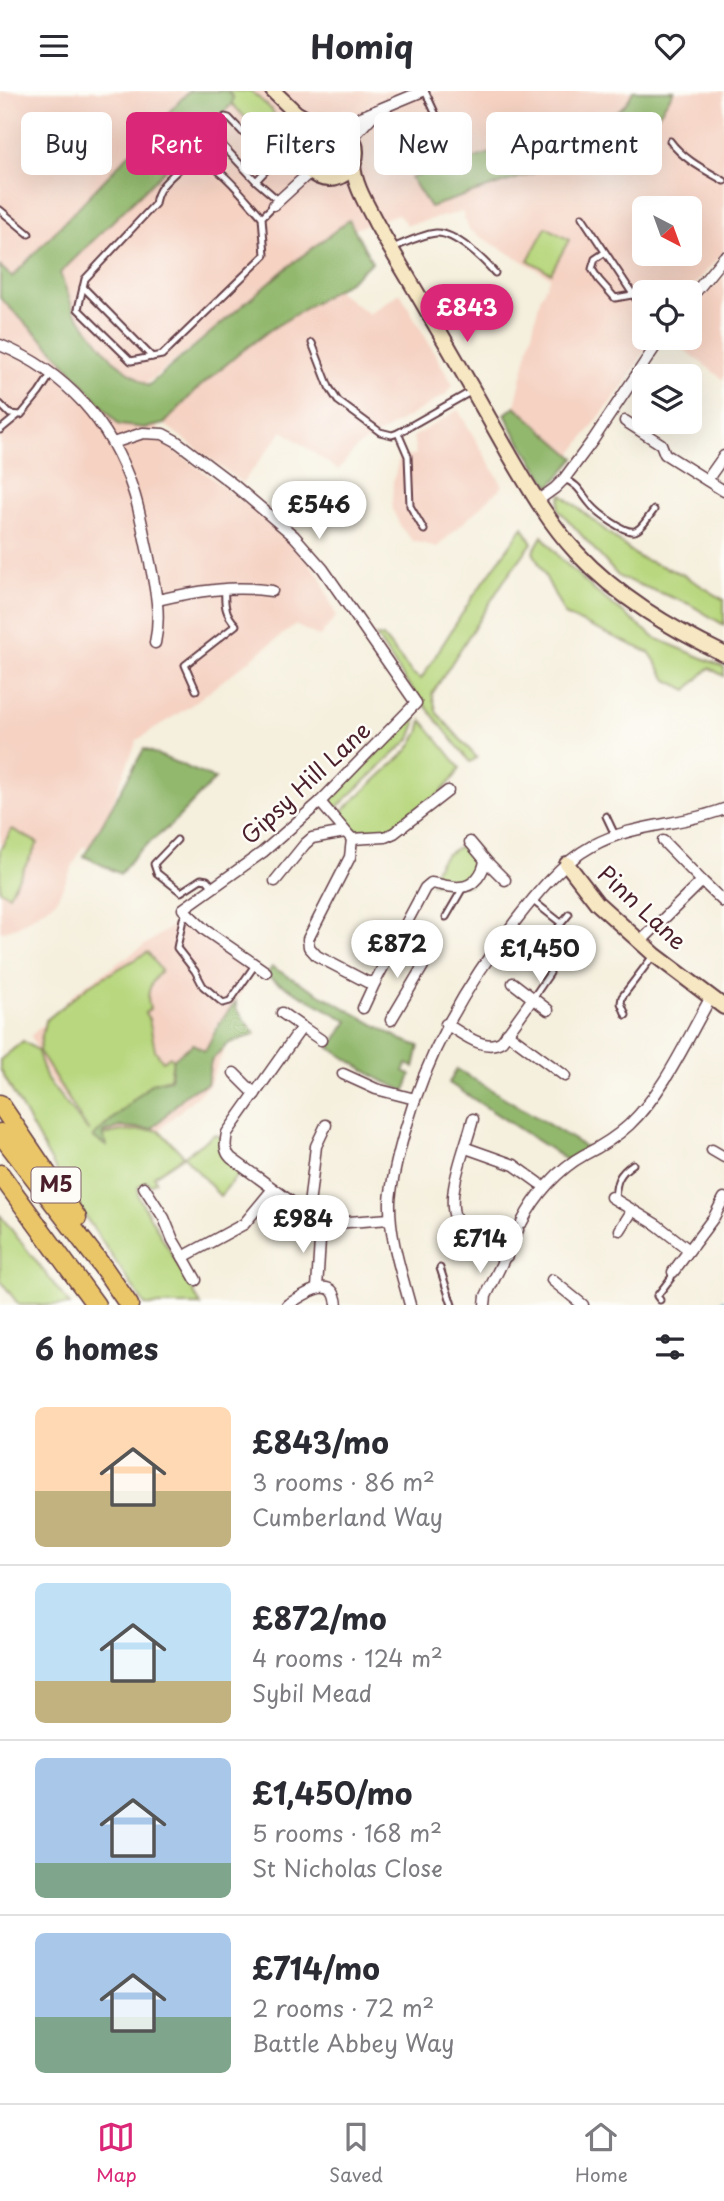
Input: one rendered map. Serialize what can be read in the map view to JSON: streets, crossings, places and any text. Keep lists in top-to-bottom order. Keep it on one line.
{"streets":{"highway":["M5"],"main road":["Pinn Lane"],"street":["Gipsy Hill Lane"]},"north":"bottom right","page":{"header":"Homiq","chip":["Buy","Rent","Filters","New","Apartment"],"price":["£843","£546","£872","£1,450","£984","£714"],"heading":"6 homes","list":[{"name":"£843/mo","note":"3 rooms · 86 m² · Cumberland Way"},{"name":"£872/mo","note":"4 rooms · 124 m² · Sybil Mead"},{"name":"£1,450/mo","note":"5 rooms · 168 m² · St Nicholas Close"},{"name":"£714/mo","note":"2 rooms · 72 m² · Battle Abbey Way"}],"tabs":["Map","Saved","Home"]}}
